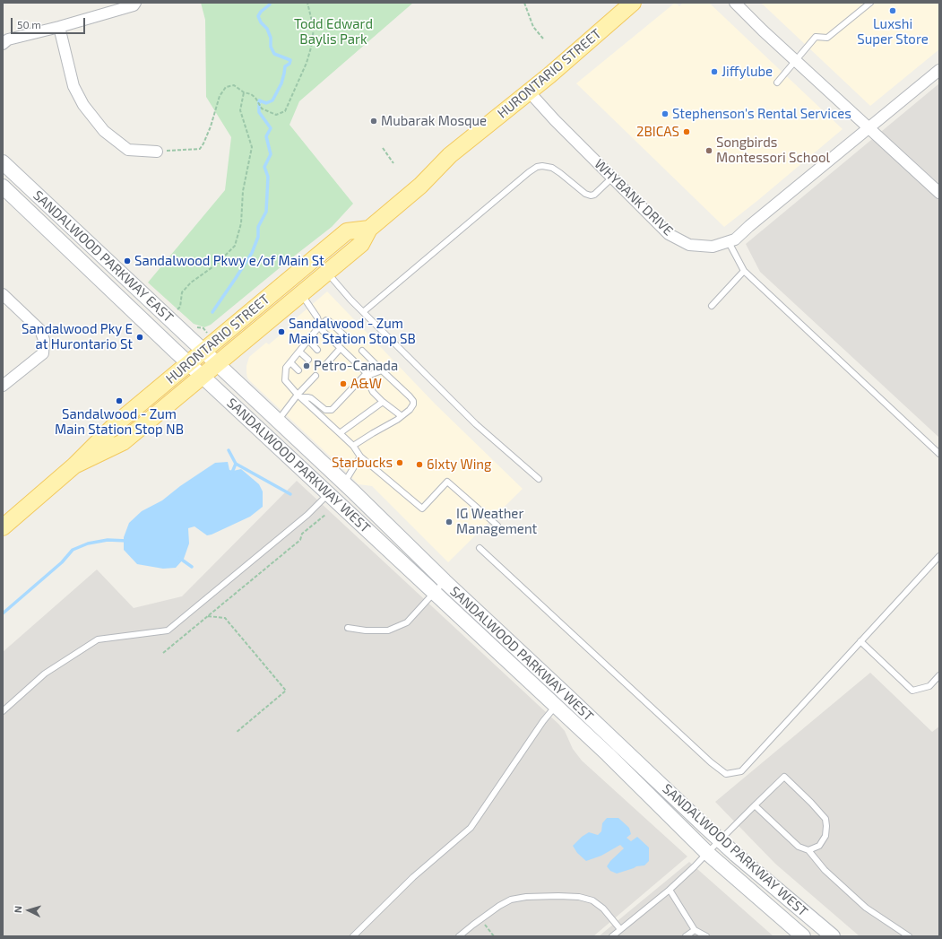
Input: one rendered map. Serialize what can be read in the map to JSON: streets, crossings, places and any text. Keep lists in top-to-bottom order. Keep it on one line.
{"streets":{"main road":["HURONTARIO STREET","SANDALWOOD PARKWAY EAST","SANDALWOOD PARKWAY WEST"],"street":["WHYBANK DRIVE"]},"crossings":[["HURONTARIO STREET","WHYBANK DRIVE"],["HURONTARIO STREET","SANDALWOOD PARKWAY EAST"],["HURONTARIO STREET","SANDALWOOD PARKWAY WEST"],["SANDALWOOD PARKWAY EAST","SANDALWOOD PARKWAY WEST"]],"parks":["Todd Edward Baylis Park"],"places":["Luxshi Super Store","Jiffylube","Stephenson's Rental Services","Mubarak Mosque","2BICAS","Songbirds Montessori School","Sandalwood Pkwy e/of Main St","Sandalwood - Zum Main Station Stop SB","Sandalwood Pky E at Hurontario St","Petro-Canada","A&W","Sandalwood - Zum Main Station Stop NB","Starbucks","6Ixty Wing","IG Weather Management"],"scale_bar":"50 m","north":"left"}
